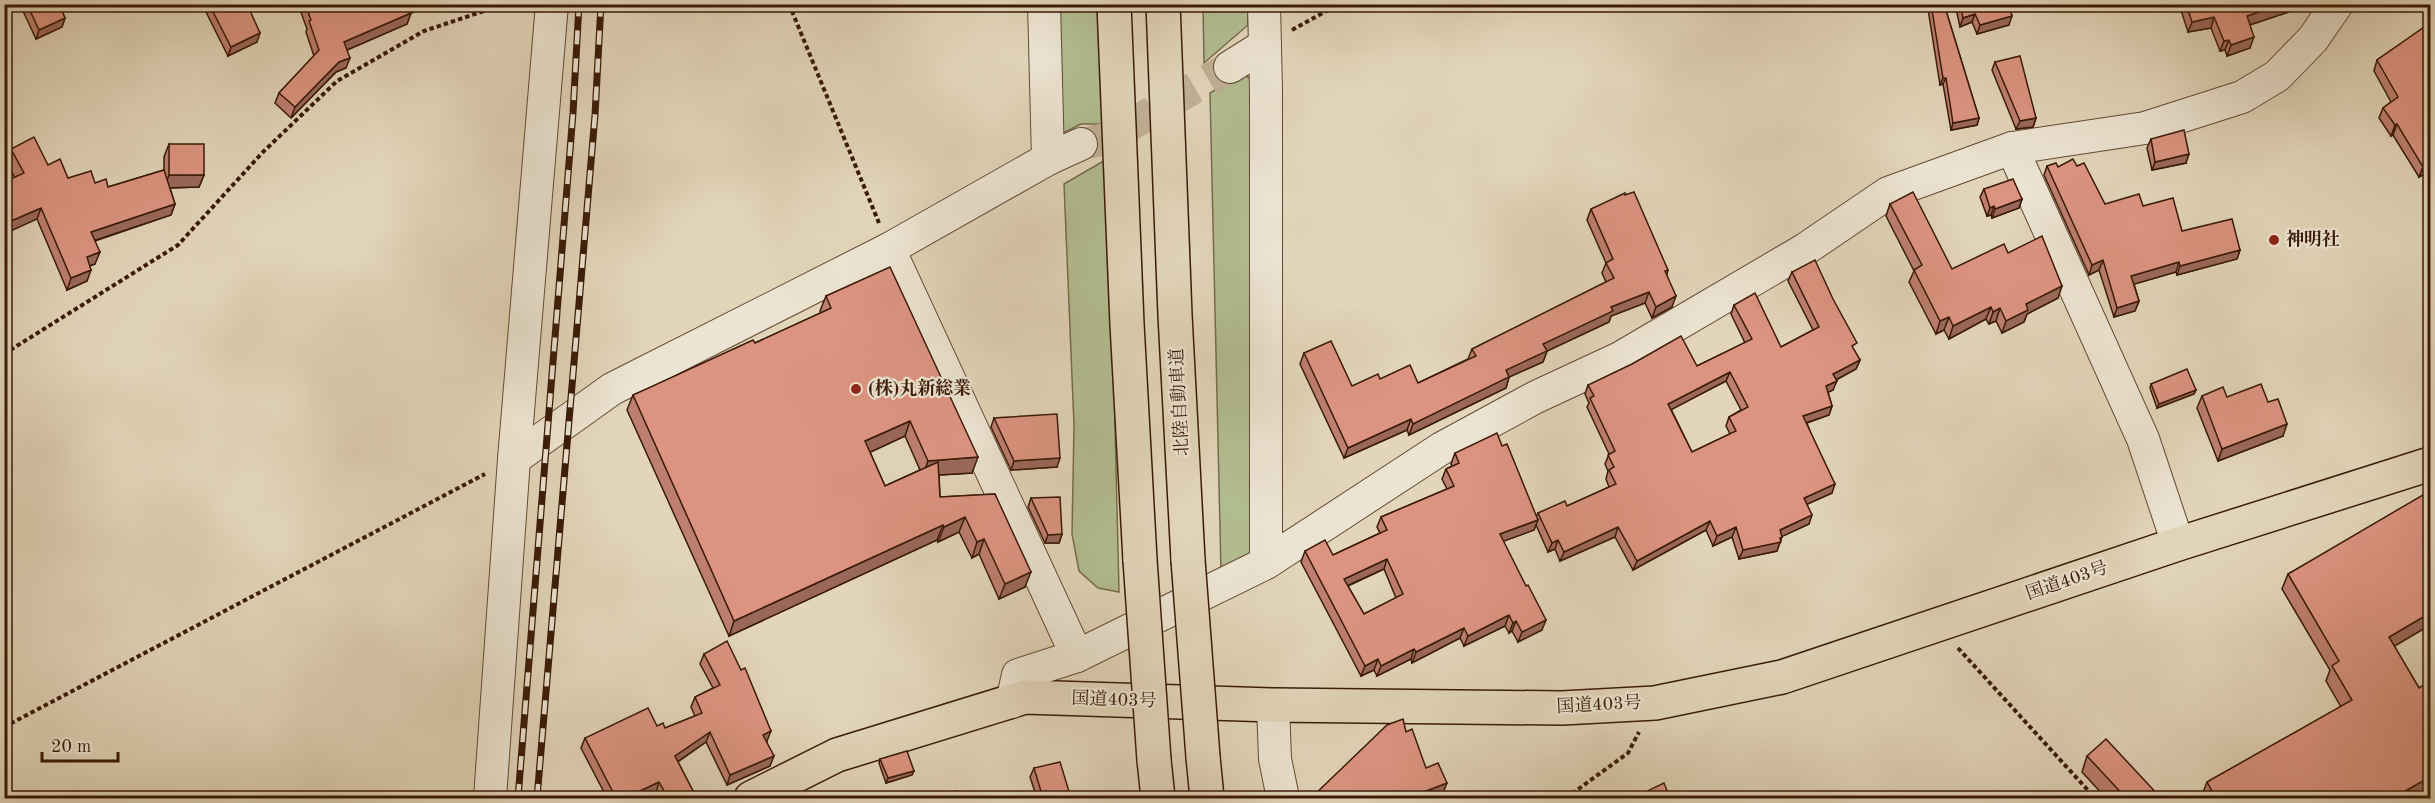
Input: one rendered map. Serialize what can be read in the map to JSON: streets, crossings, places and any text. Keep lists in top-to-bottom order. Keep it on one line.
{"streets":{"highway":["北陸自動車道","国道403号"]},"places":["神明社","(株)丸新総業"],"scale_bar":"20 m"}
